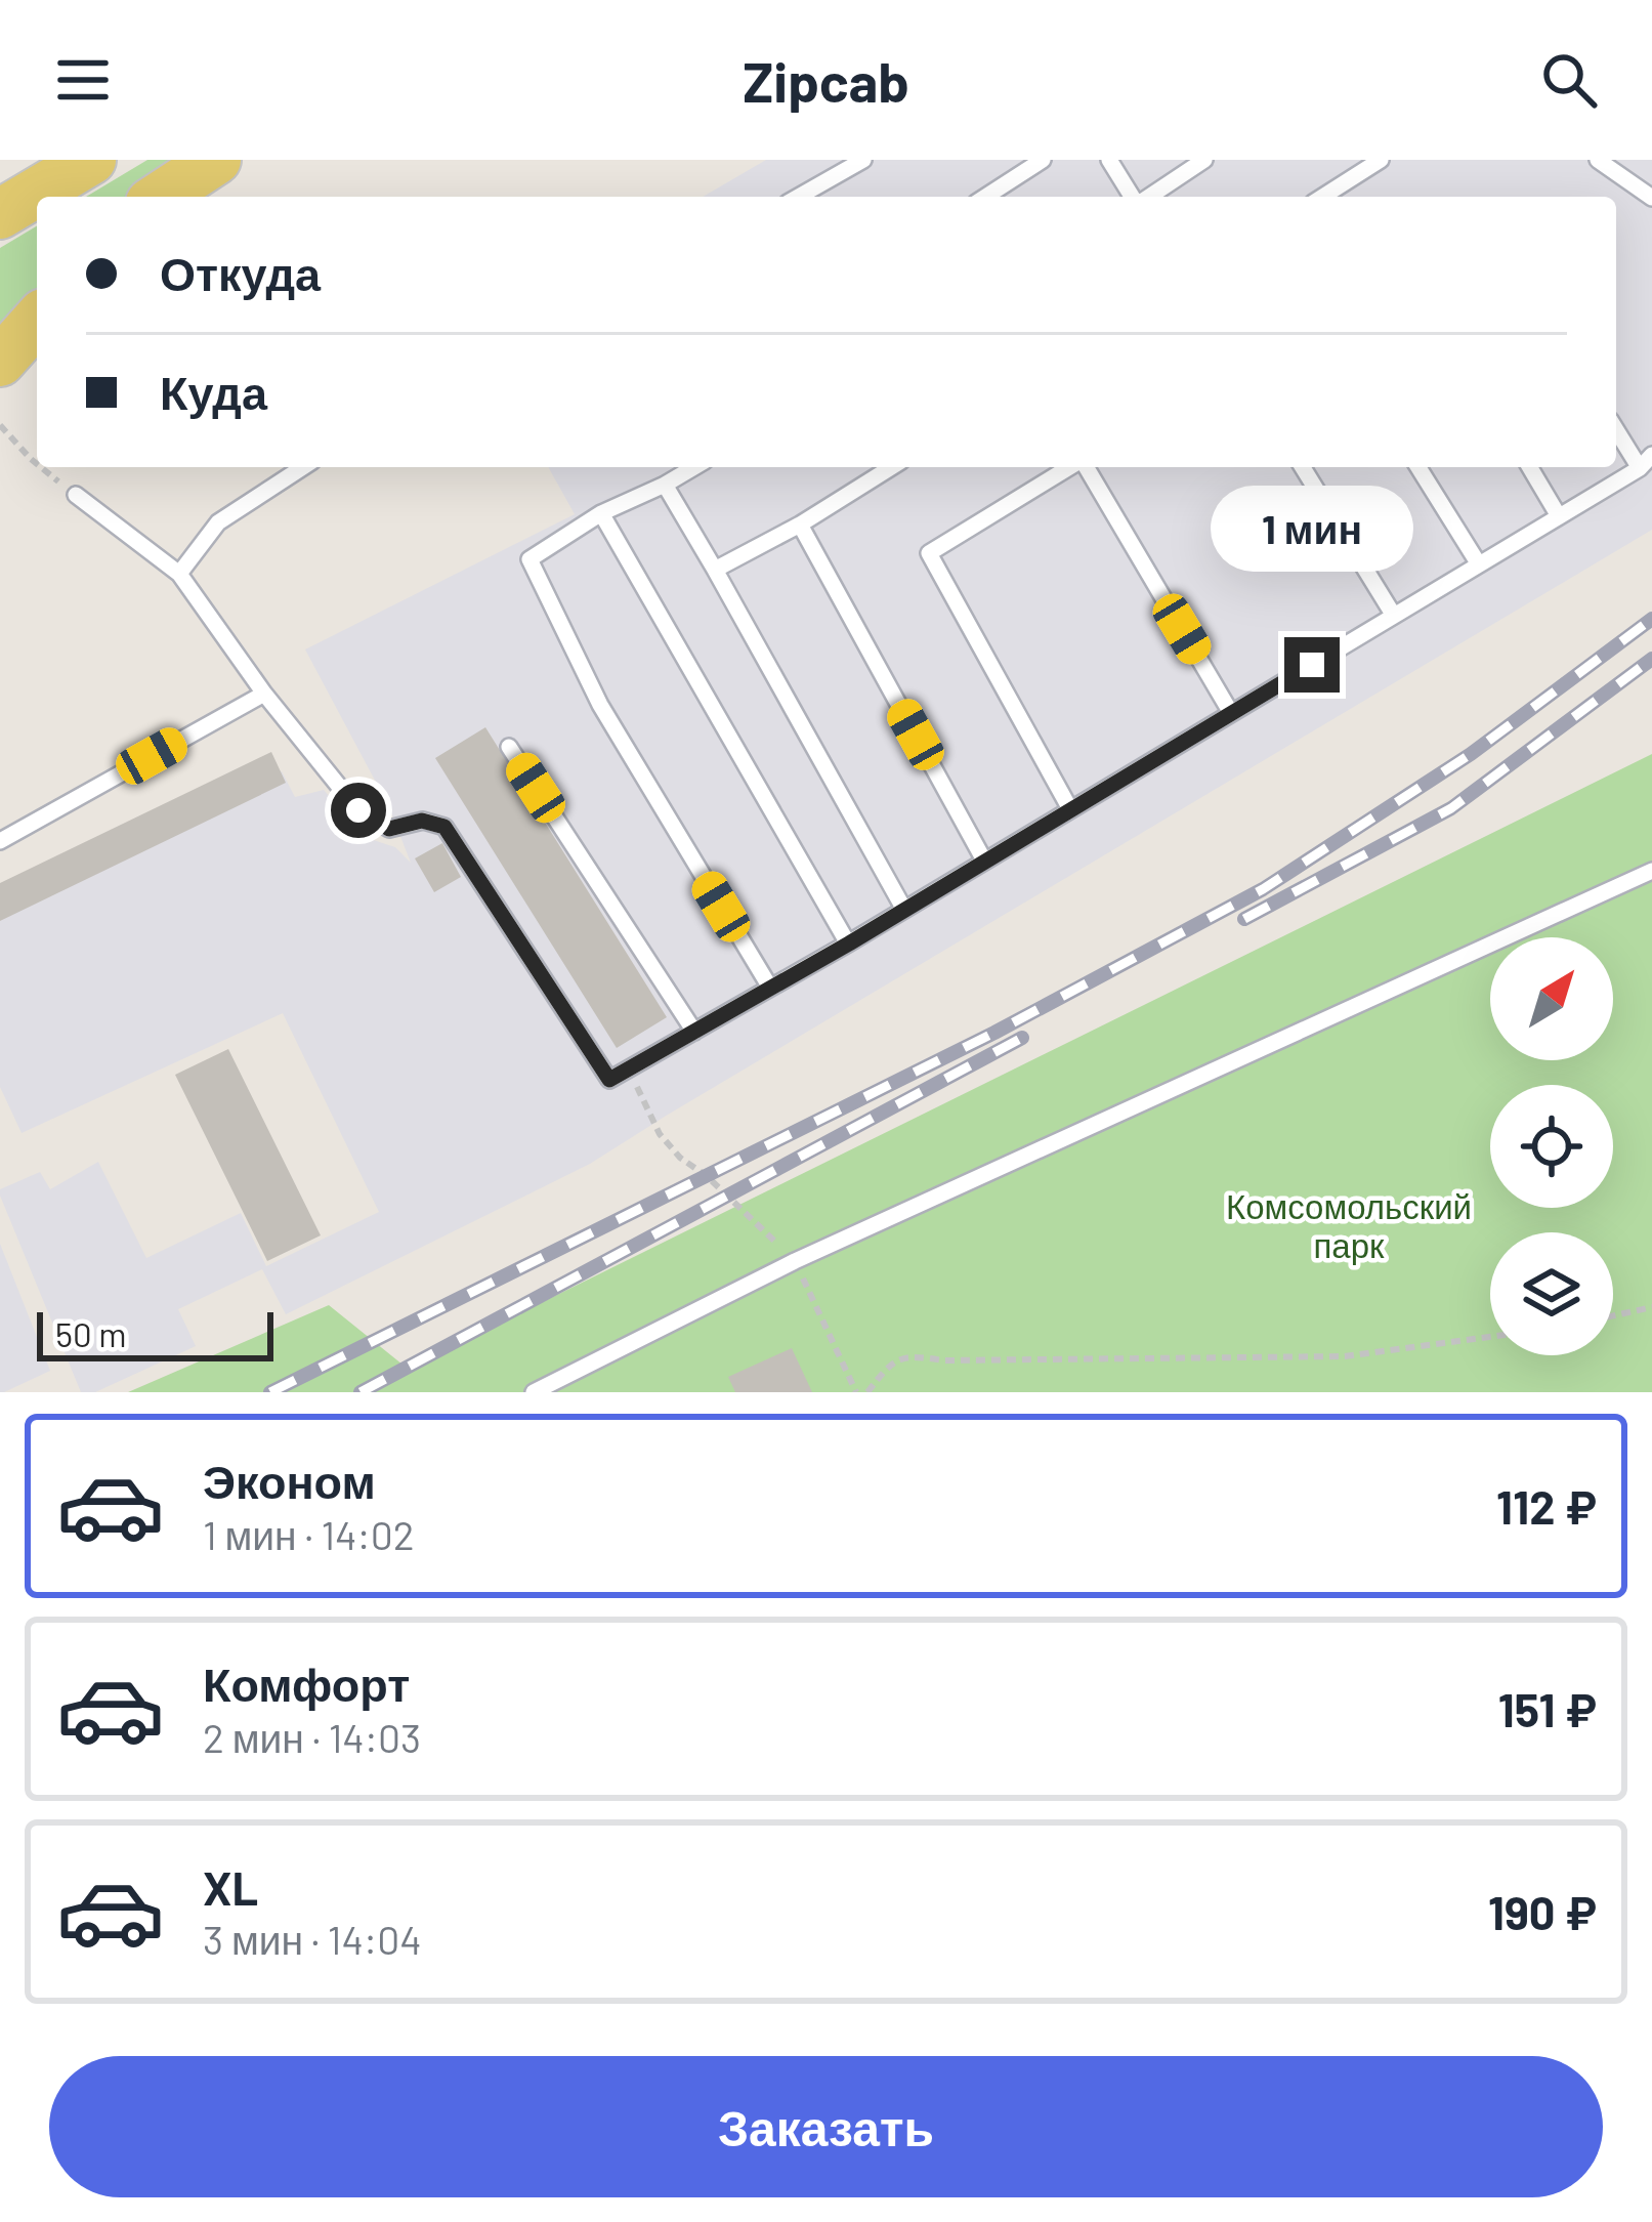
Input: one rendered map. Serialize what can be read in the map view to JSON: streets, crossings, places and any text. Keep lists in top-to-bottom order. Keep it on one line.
{"parks":["Комсомольский парк"],"scale_bar":"50 m","north":"top right","page":{"header":"Zipcab","banner":["Откуда","Куда"],"bubble":"1 мин","scale":"50 m","list":[{"name":"Эконом","note":"1 мин · 14:02","value":"112 ₽"},{"name":"Комфорт","note":"2 мин · 14:03","value":"151 ₽"},{"name":"XL","note":"3 мин · 14:04","value":"190 ₽"}],"buttons":"Заказать"}}
